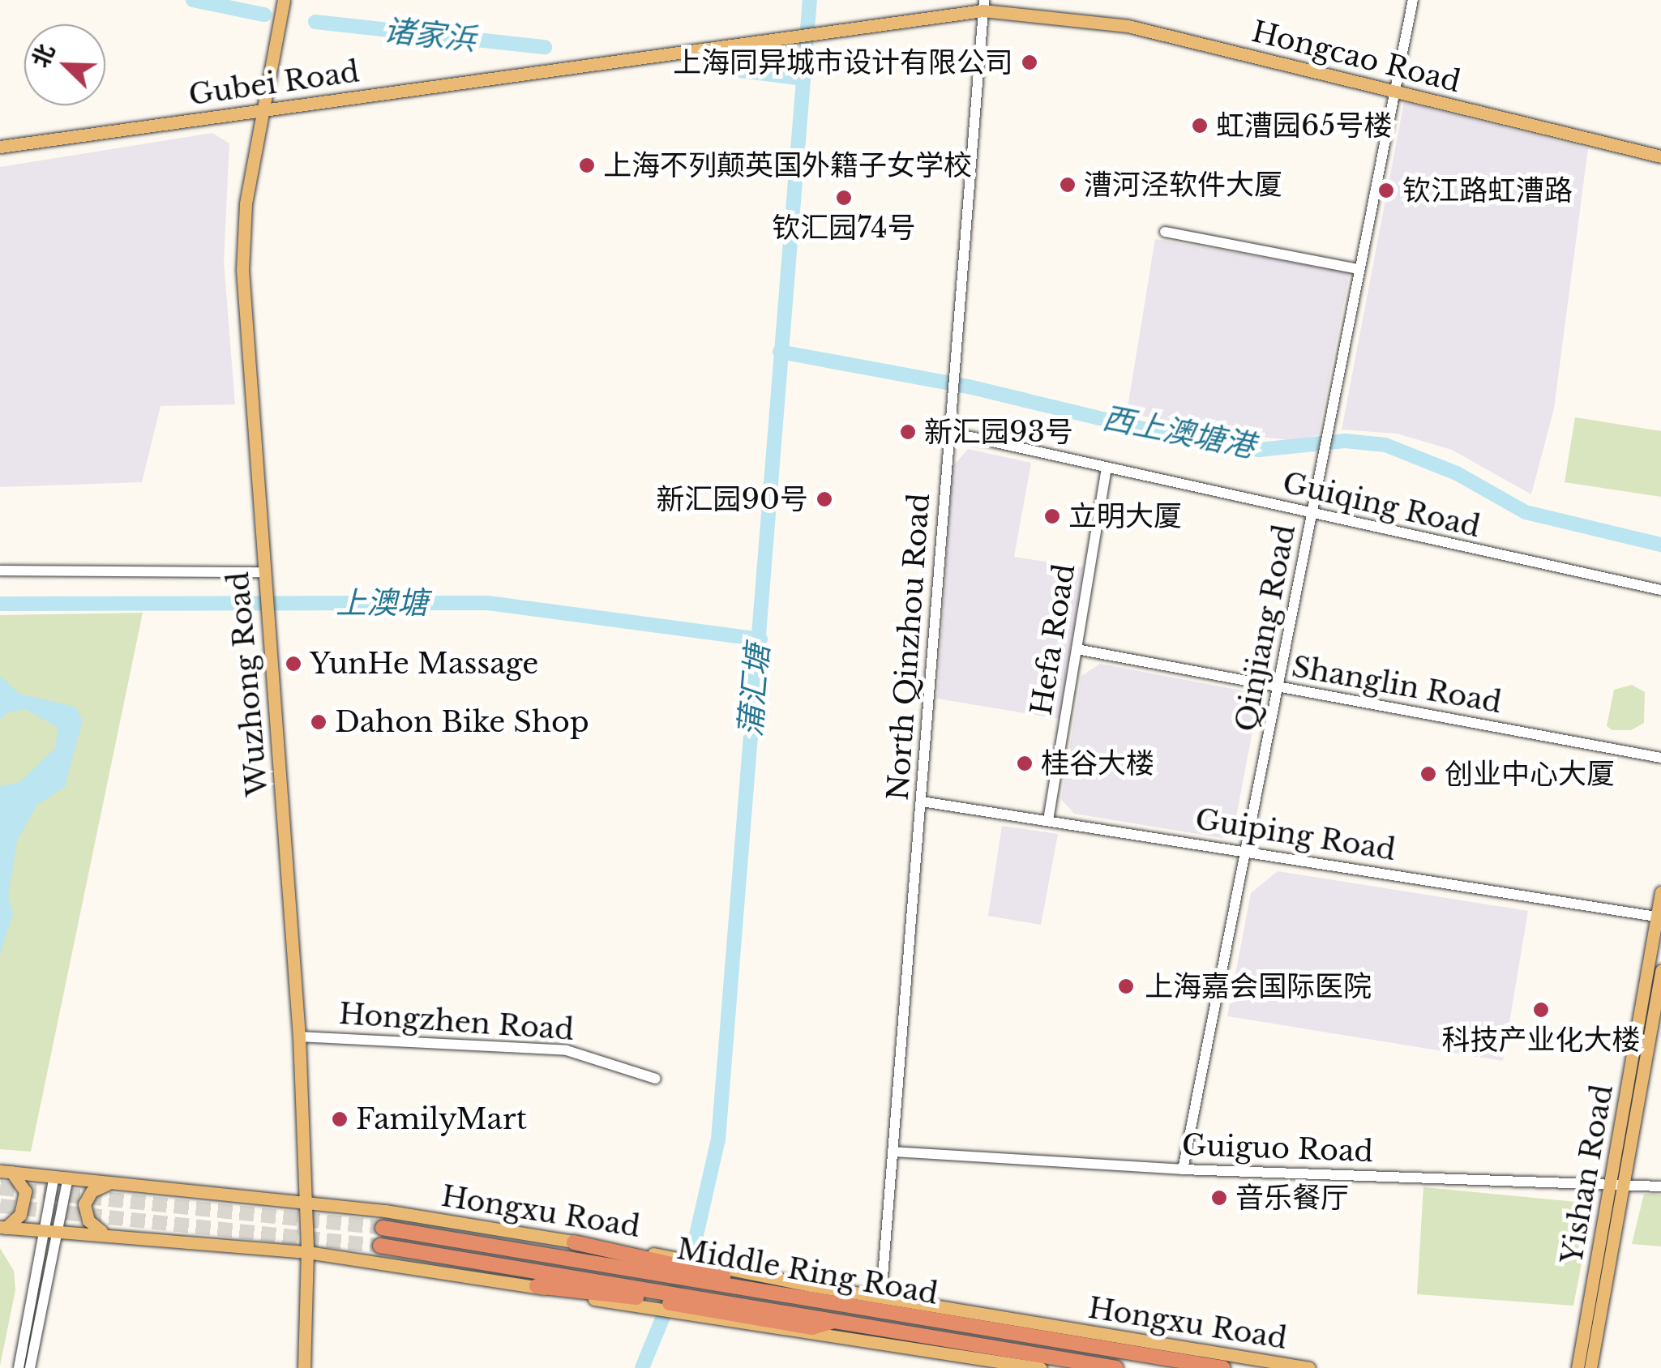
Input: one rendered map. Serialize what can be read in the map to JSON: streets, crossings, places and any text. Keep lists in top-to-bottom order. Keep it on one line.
{"streets":{"highway":["Middle Ring Road"],"main road":["Hongcao Road","Gubei Road","Wuzhong Road","Yishan Road","Hongxu Road"],"street":["Guiqing Road","Qinjiang Road","Hefa Road","North Qinzhou Road","Shanglin Road","Guiping Road","Hongzhen Road","Guiguo Road"]},"crossings":[["Hongcao Road","Gubei Road"],["Hongcao Road","Qinjiang Road"],["Hongcao Road","North Qinzhou Road"],["Gubei Road","Wuzhong Road"],["Guiqing Road","Qinjiang Road"],["Guiqing Road","Hefa Road"],["Guiqing Road","North Qinzhou Road"],["Qinjiang Road","Shanglin Road"],["Qinjiang Road","Guiping Road"],["Qinjiang Road","Guiguo Road"],["Hefa Road","Shanglin Road"],["Hefa Road","Guiping Road"],["North Qinzhou Road","Guiping Road"],["North Qinzhou Road","Guiguo Road"],["North Qinzhou Road","Hongxu Road"],["Wuzhong Road","Hongzhen Road"],["Wuzhong Road","Hongxu Road"],["Guiping Road","Yishan Road"],["Guiguo Road","Yishan Road"],["Hongxu Road","Middle Ring Road"]],"water":["诸家浜","西上澳塘港","上澳塘","蒲汇塘"],"places":["上海同异城市设计有限公司","虹漕园65号楼","上海不列颠英国外籍子女学校","漕河泾软件大厦","钦江路虹漕路","钦汇园74号","新汇园93号","新汇园90号","立明大厦","YunHe Massage","Dahon Bike Shop","桂谷大楼","创业中心大厦","上海嘉会国际医院","科技产业化大楼","FamilyMart","音乐餐厅"],"north":"top left"}
